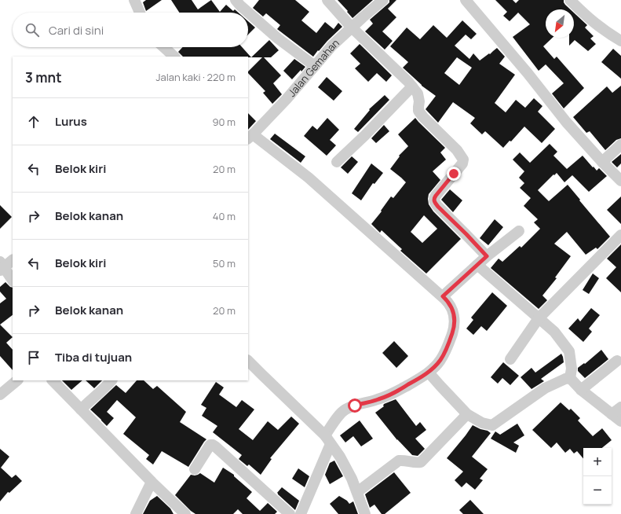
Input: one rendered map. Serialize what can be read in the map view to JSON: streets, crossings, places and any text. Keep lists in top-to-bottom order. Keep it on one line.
{"streets":{"street":["Jalan Gemahan"]},"north":"bottom left","page":{"search":"Cari di sini","heading":["3 mnt","Jalan kaki · 220 m"],"list":[["Lurus","90 m"],["Belok kiri","20 m"],["Belok kanan","40 m"],["Belok kiri","50 m"],["Belok kanan","20 m"],"Tiba di tujuan"],"map_buttons":["+","−"]}}
